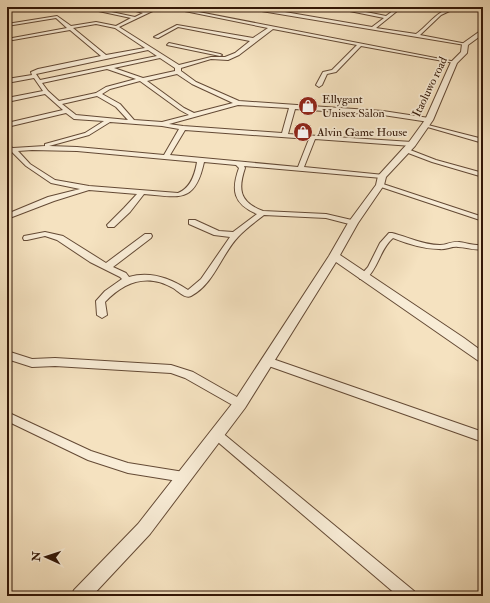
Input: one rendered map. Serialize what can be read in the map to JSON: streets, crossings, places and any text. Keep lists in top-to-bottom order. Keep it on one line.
{"streets":{"street":["Itaoluwo road"]},"places":{"shop":["Ellygant Unisex Salon","Alvin Game House"]},"north":"left"}
